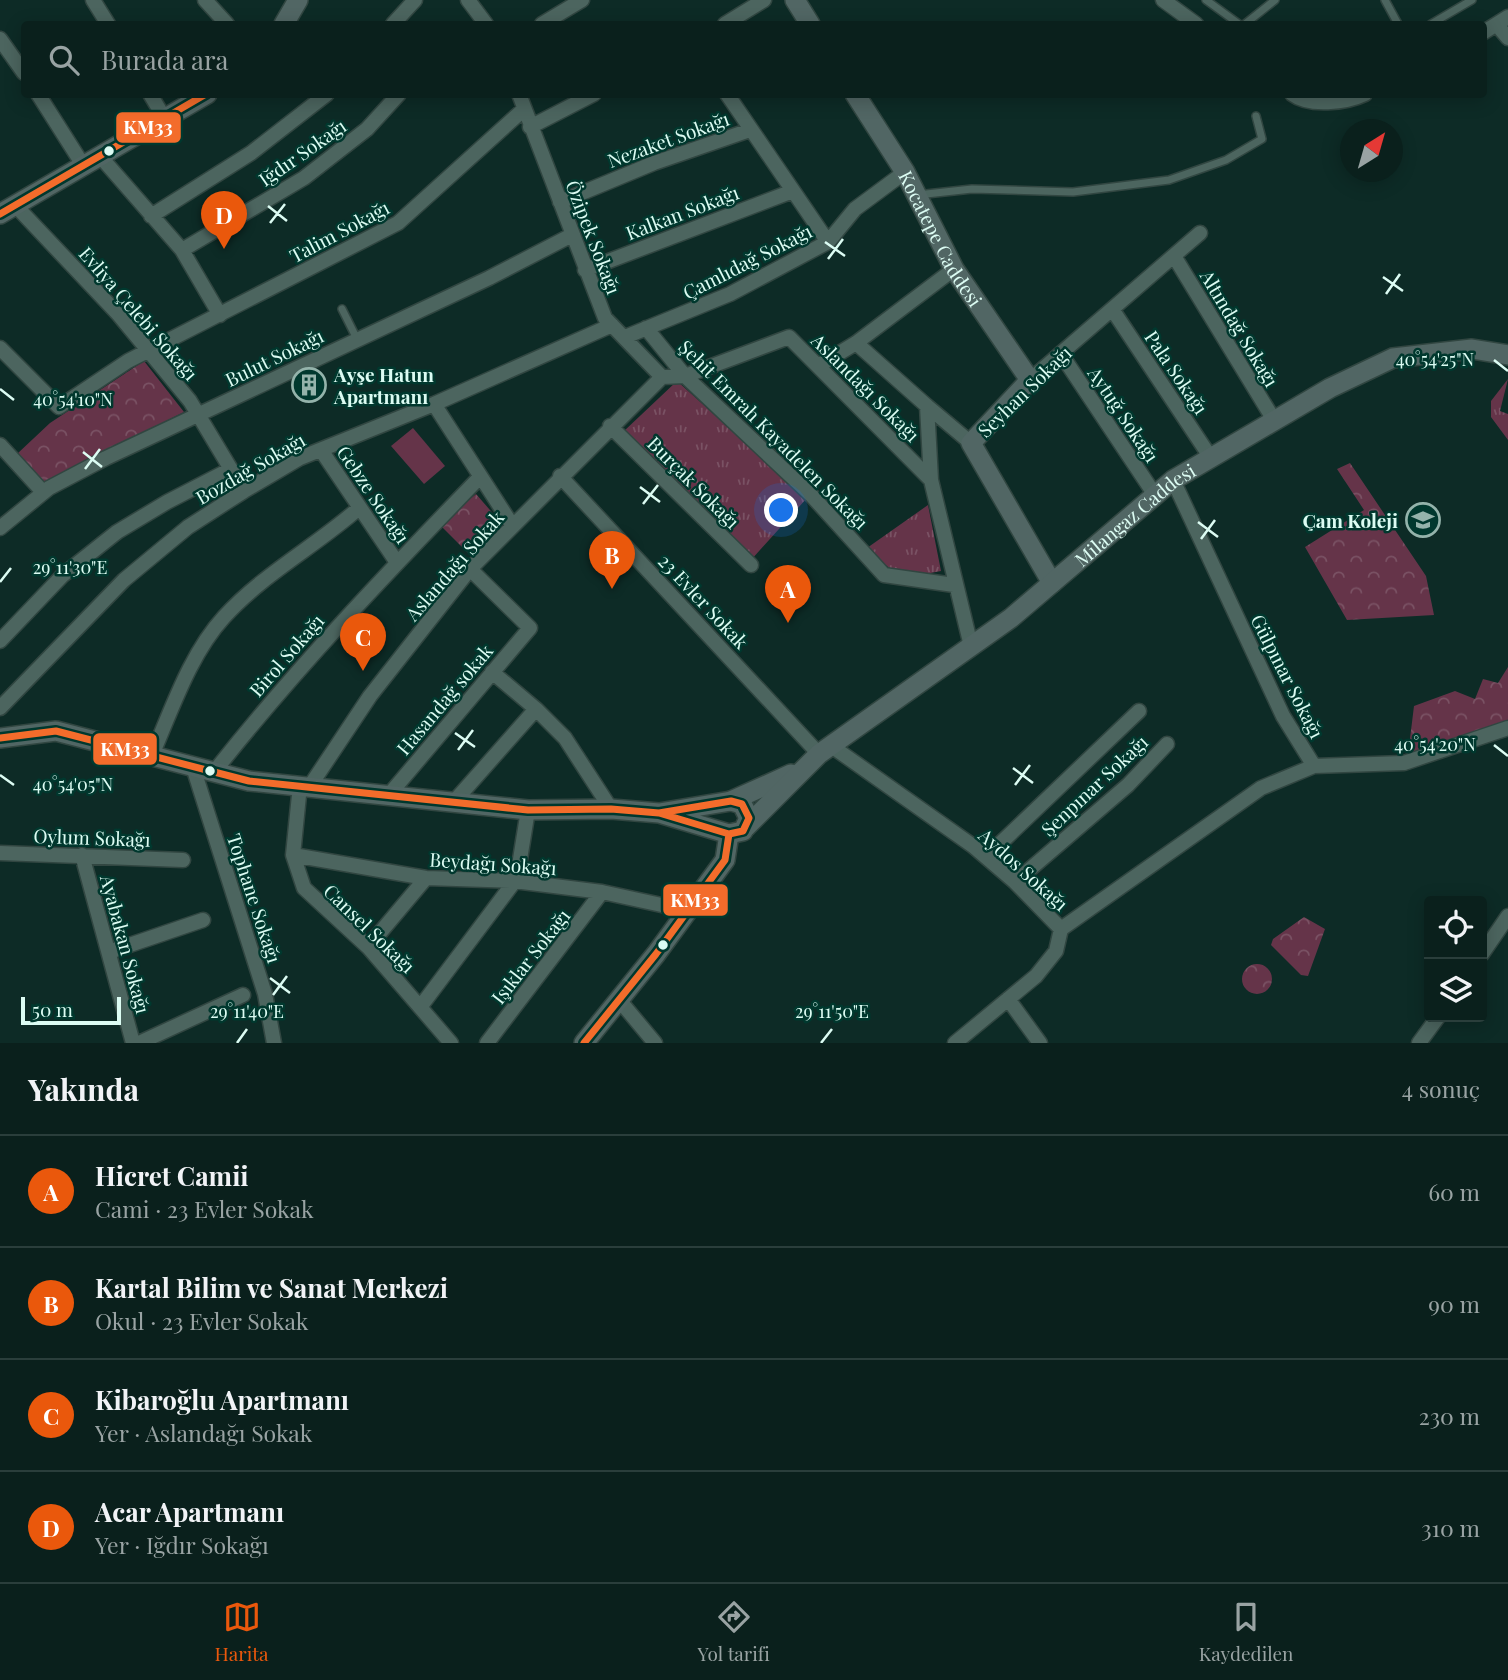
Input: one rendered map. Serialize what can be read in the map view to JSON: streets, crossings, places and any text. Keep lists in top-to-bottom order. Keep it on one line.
{"streets":{"street":["Nezaket Sokağı","Iğdır Sokağı","Kalkan Sokağı","Talim Sokağı","Özipek Sokağı","Kocatepe Caddesi","Çamlıdağ Sokağı","Evliya Çelebi Sokağı","Altındağ Sokağı","Bulut Sokağı","Pala Sokağı","Aslandağı Sokağı","Seyhan Sokağı","Aytuğ Sokağı","Şehit Emrah Kayadelen Sokağı","Bozdağ Sokağı","Burçak Sokağı","Gebze Sokağı","Milangaz Caddesi","Aslandağı Sokak","23 Evler Sokak","Birol Sokağı","Gülpınar Sokağı","Hasandağ sokak","Şenpınar Sokağı","Oylum Sokağı","Beydağı Sokağı","Aydos Sokağı","Tophane Sokağı","Cansel Sokağı","Ayabakan Sokağı","Işıklar Sokağı"]},"crossings":[["Nezaket Sokağı","Özipek Sokağı"],["Kalkan Sokağı","Özipek Sokağı"],["Talim Sokağı","Özipek Sokağı"],["Talim Sokağı","Evliya Çelebi Sokağı"],["Özipek Sokağı","Çamlıdağ Sokağı"],["Özipek Sokağı","Bulut Sokağı"],["Özipek Sokağı","Aslandağı Sokağı"],["Özipek Sokağı","Bozdağ Sokağı"],["Kocatepe Caddesi","Çamlıdağ Sokağı"],["Kocatepe Caddesi","Seyhan Sokağı"],["Çamlıdağ Sokağı","Şehit Emrah Kayadelen Sokağı"],["Evliya Çelebi Sokağı","Bulut Sokağı"],["Evliya Çelebi Sokağı","Bozdağ Sokağı"],["Altındağ Sokağı","Seyhan Sokağı"],["Altındağ Sokağı","Milangaz Caddesi"],["Pala Sokağı","Seyhan Sokağı"],["Pala Sokağı","Milangaz Caddesi"],["Aslandağı Sokağı","Şehit Emrah Kayadelen Sokağı"],["Seyhan Sokağı","Aytuğ Sokağı"],["Seyhan Sokağı","Milangaz Caddesi"],["Aytuğ Sokağı","Milangaz Caddesi"],["Bozdağ Sokağı","Gebze Sokağı"],["Gebze Sokağı","Birol Sokağı"],["Milangaz Caddesi","Aslandağı Sokak"],["Milangaz Caddesi","23 Evler Sokak"],["Milangaz Caddesi","Birol Sokağı"],["Milangaz Caddesi","Gülpınar Sokağı"],["Milangaz Caddesi","Hasandağ sokak"],["Milangaz Caddesi","Aydos Sokağı"],["Milangaz Caddesi","Tophane Sokağı"],["Milangaz Caddesi","Cansel Sokağı"],["Aslandağı Sokak","23 Evler Sokak"],["Aslandağı Sokak","Hasandağ sokak"],["Aslandağı Sokak","Cansel Sokağı"],["23 Evler Sokak","Aydos Sokağı"],["Gülpınar Sokağı","Aydos Sokağı"],["Şenpınar Sokağı","Aydos Sokağı"],["Oylum Sokağı","Ayabakan Sokağı"],["Beydağı Sokağı","Cansel Sokağı"],["Beydağı Sokağı","Işıklar Sokağı"]],"places":{"building":["Ayşe Hatun Apartmanı"],"school or university":["Çam Koleji"]},"lines":["transit line KM33"],"scale_bar":"50 m","north":"top right","page":{"search":"Burada ara","pins":["D","B","A","C"],"scale":"50 m","heading":["Yakında","4 sonuç"],"list":[{"mark":"A","name":"Hicret Camii","note":"Cami · 23 Evler Sokak","value":"60 m"},{"mark":"B","name":"Kartal Bilim ve Sanat Merkezi","note":"Okul · 23 Evler Sokak","value":"90 m"},{"mark":"C","name":"Kibaroğlu Apartmanı","note":"Yer · Aslandağı Sokak","value":"230 m"},{"mark":"D","name":"Acar Apartmanı","note":"Yer · Iğdır Sokağı","value":"310 m"}],"nav":["Harita","Yol tarifi","Kaydedilen"]},"coordinates":["40°54'25\"N","40°54'10\"N","29°11'30\"E","40°54'20\"N","40°54'05\"N","29°11'40\"E","29°11'50\"E"]}
